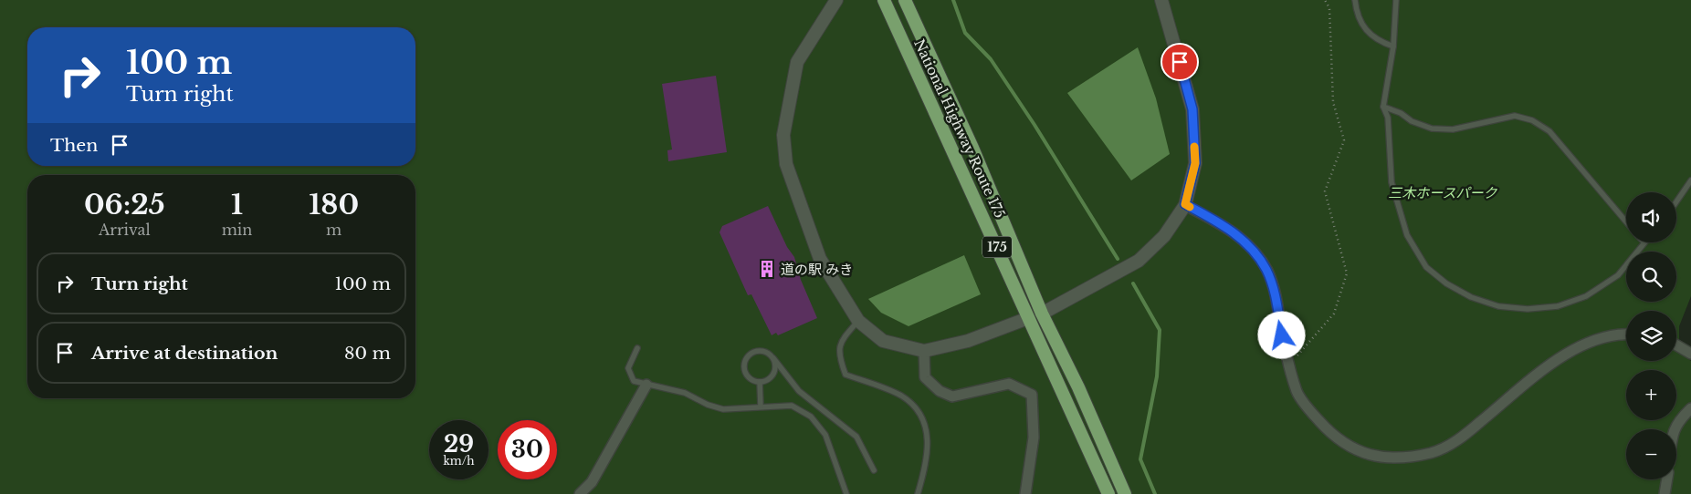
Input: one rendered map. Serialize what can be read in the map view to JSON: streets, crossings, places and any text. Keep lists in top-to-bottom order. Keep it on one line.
{"streets":{"highway":["National Highway Route 175","175"]},"parks":["三木ホースパーク"],"places":{"building":["道の駅 みき"]},"page":{"turn":["100 m","Turn right"],"then":"Then","eta":["06:25","Arrival","1","min","180","m"],"map_buttons":["+","−"],"list":[{"name":"Turn right","value":"100 m"},{"name":"Arrive at destination","value":"80 m"}],"speed":"29 km/h","limit":"30"}}
